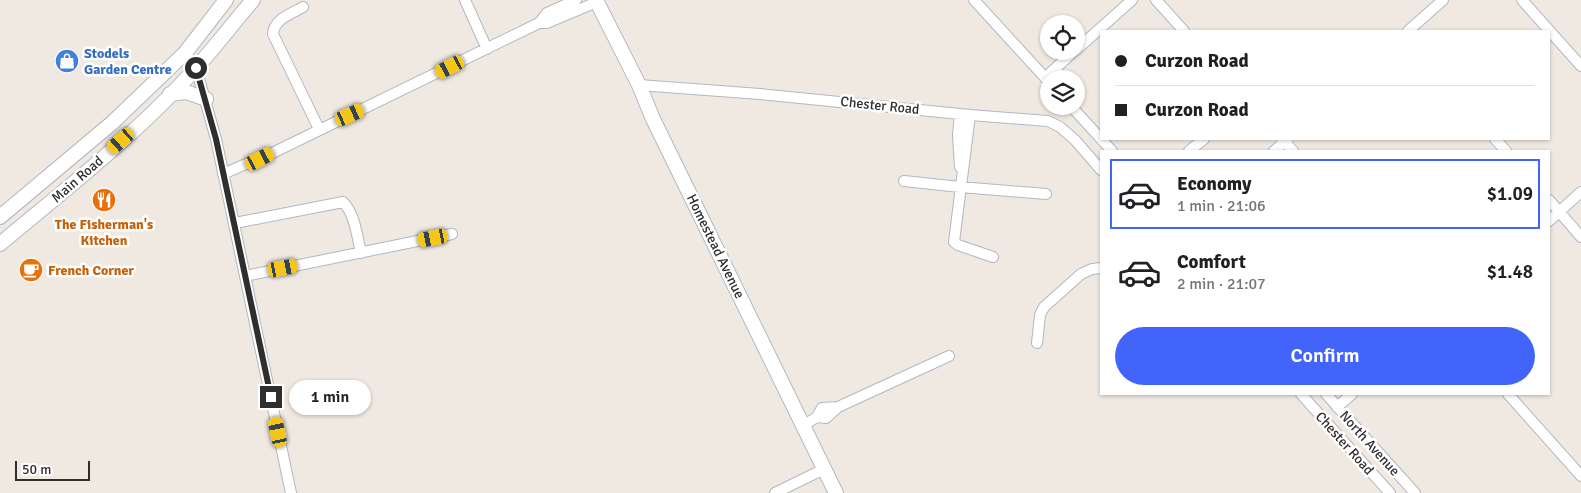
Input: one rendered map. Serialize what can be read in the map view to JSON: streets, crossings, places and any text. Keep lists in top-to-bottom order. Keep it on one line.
{"streets":{"main road":["Main Road","Homestead Avenue"],"street":["Chester Road","North Avenue"]},"crossings":[["Chester Road","Homestead Avenue"]],"places":{"shop":["Stodels Garden Centre"],"restaurant":["The Fisherman's Kitchen"],"cafe":["French Corner"]},"scale_bar":"50 m","page":{"banner":["Curzon Road","Curzon Road"],"list":[{"name":"Economy","note":"1 min · 21:06","value":"$1.09"},{"name":"Comfort","note":"2 min · 21:07","value":"$1.48"}],"buttons":"Confirm","bubble":"1 min","scale":"50 m"}}
